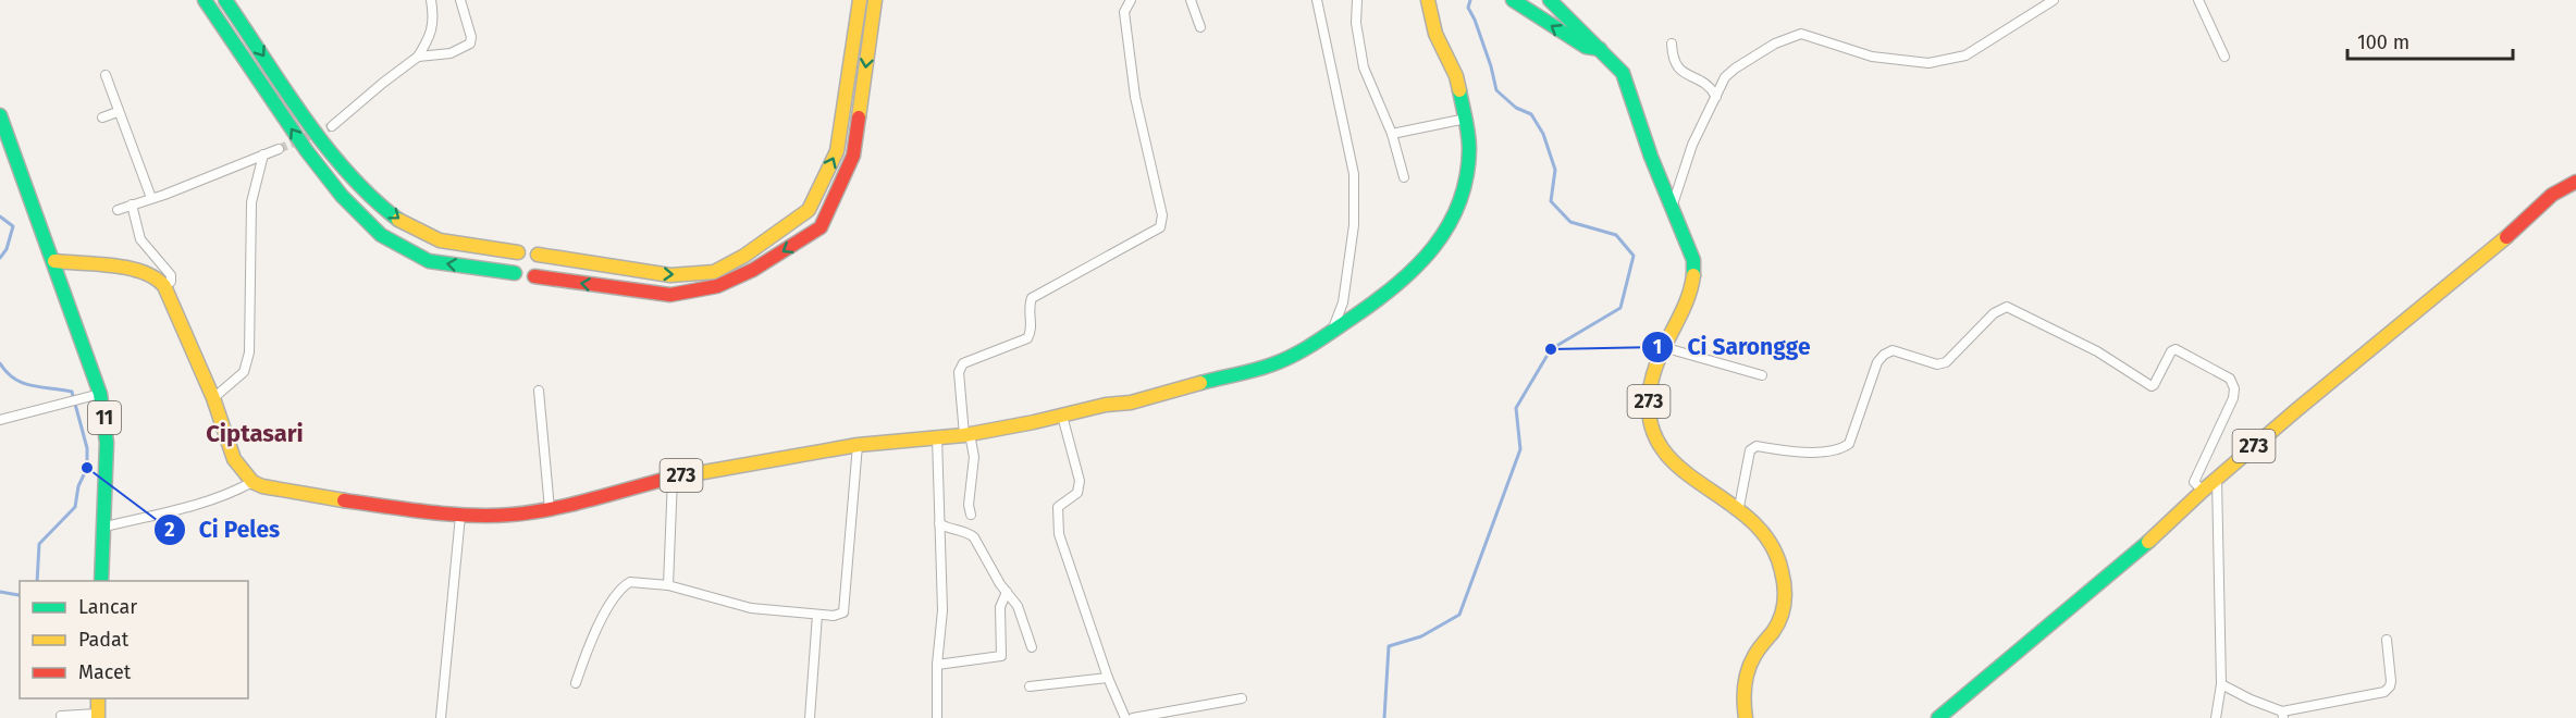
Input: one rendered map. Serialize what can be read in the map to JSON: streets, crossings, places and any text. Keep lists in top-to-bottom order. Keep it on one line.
{"streets":{"main road":["273","11"]},"districts":["Ciptasari"],"places":["Ci Sarongge","Ci Peles"],"legend":["Lancar","Padat","Macet"],"scale_bar":"100 m"}
